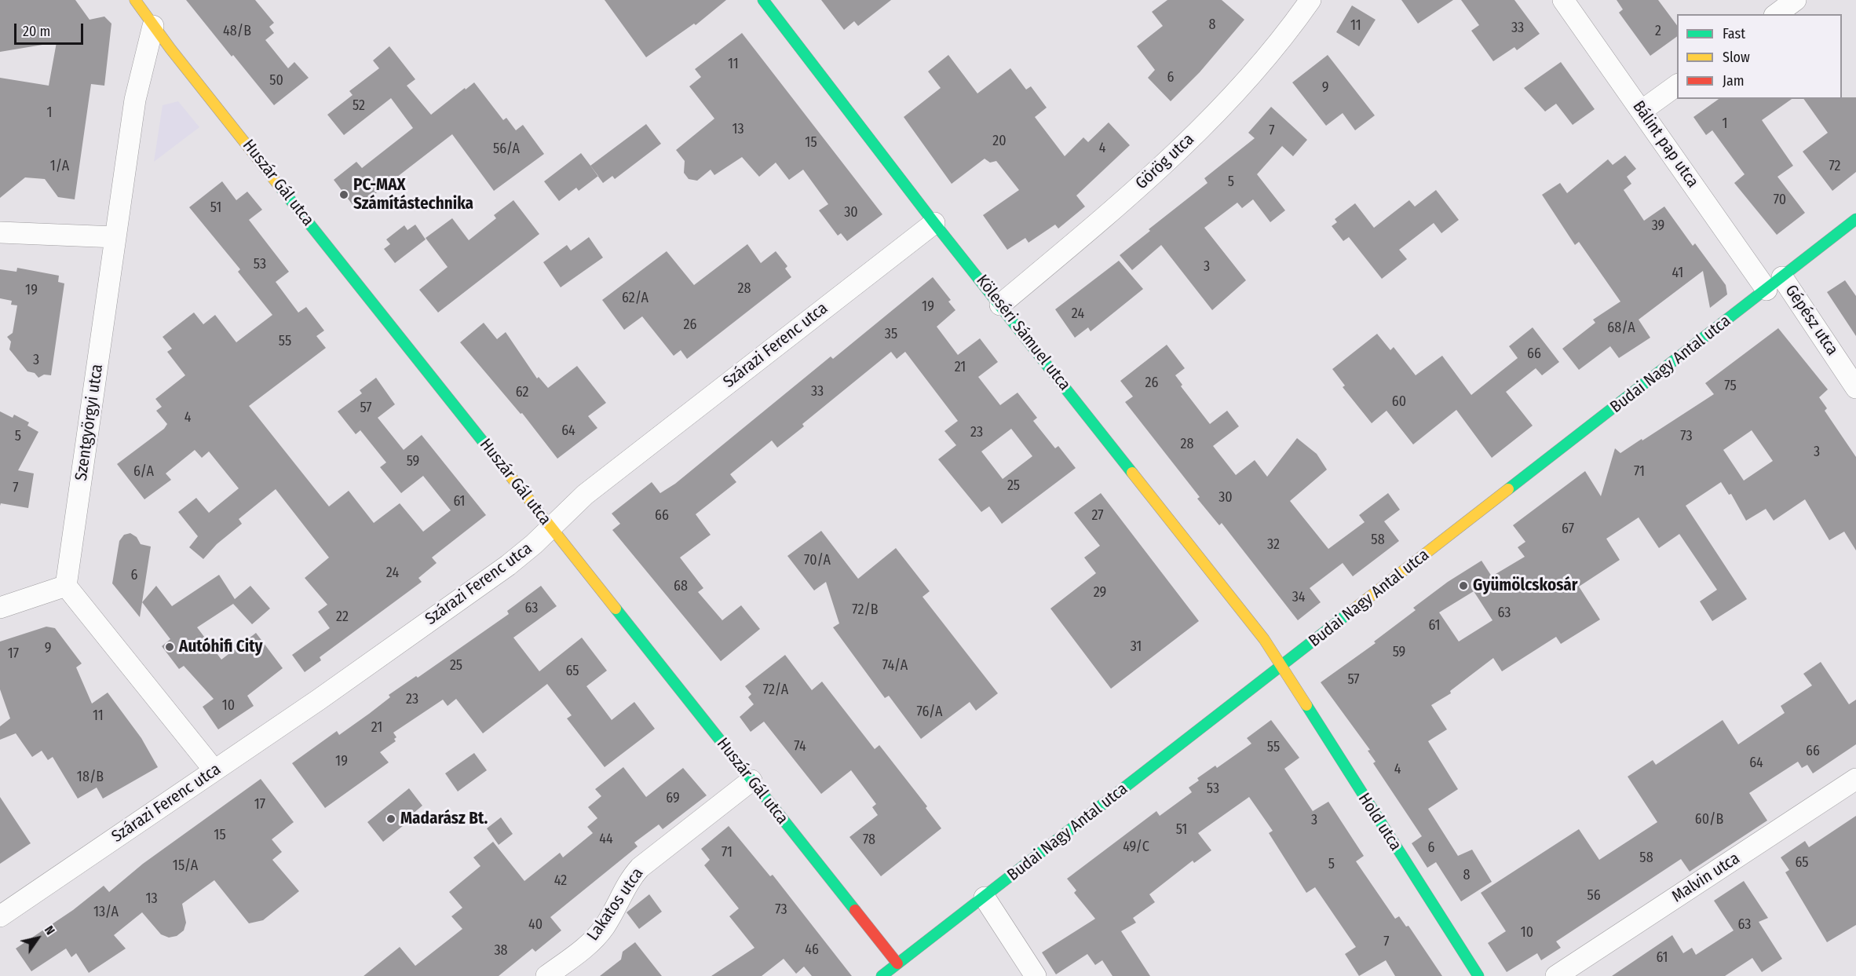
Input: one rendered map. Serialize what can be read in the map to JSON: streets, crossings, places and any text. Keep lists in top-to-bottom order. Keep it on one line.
{"streets":{"street":["Bálint pap utca","Görög utca","Huszár Gál utca","Gépész utca","Köleséri Sámuel utca","Szárazi Ferenc utca","Budai Nagy Antal utca","Szentgyörgyi utca","Hold utca","Malvin utca","Lakatos utca"]},"crossings":[["Bálint pap utca","Gépész utca"],["Bálint pap utca","Budai Nagy Antal utca"],["Görög utca","Köleséri Sámuel utca"],["Huszár Gál utca","Szárazi Ferenc utca"],["Huszár Gál utca","Budai Nagy Antal utca"],["Huszár Gál utca","Szentgyörgyi utca"],["Huszár Gál utca","Lakatos utca"],["Gépész utca","Budai Nagy Antal utca"],["Köleséri Sámuel utca","Szárazi Ferenc utca"],["Köleséri Sámuel utca","Budai Nagy Antal utca"],["Köleséri Sámuel utca","Hold utca"],["Budai Nagy Antal utca","Hold utca"]],"places":["PC-MAX Számítástechnika","Gyümölcskosár","Autóhifi City","Madarász Bt."],"house_numbers":["8","11","33","48/B","2","11","6","50","9","52","1","1","13","7","20","15","4","56/A","1/A","72","5","70","51","30","39","53","3","41","28","19","62/A","19","24","26","68/A","35","55","66","3","21","26","75","33","62","60","57","4","64","23","5","73","28","3","59","6/A","71","25","7","30","61","66","27","67","58","32","70/A","24","6","68","29","34","63","72/B","63","22","61","31","9","59","17","25","74/A","65","57","72/A","23","10","76/A","11","21","74","55","66","19","64","4","18/B","53","69","17","60/B","3","51","15","44","78","49/C","6","71","58","65","5","15/A","8","42","56","13","73","13/A","40","63","10","7","46","38","61"],"legend":["Fast","Slow","Jam"],"scale_bar":"20 m","north":"top right"}
